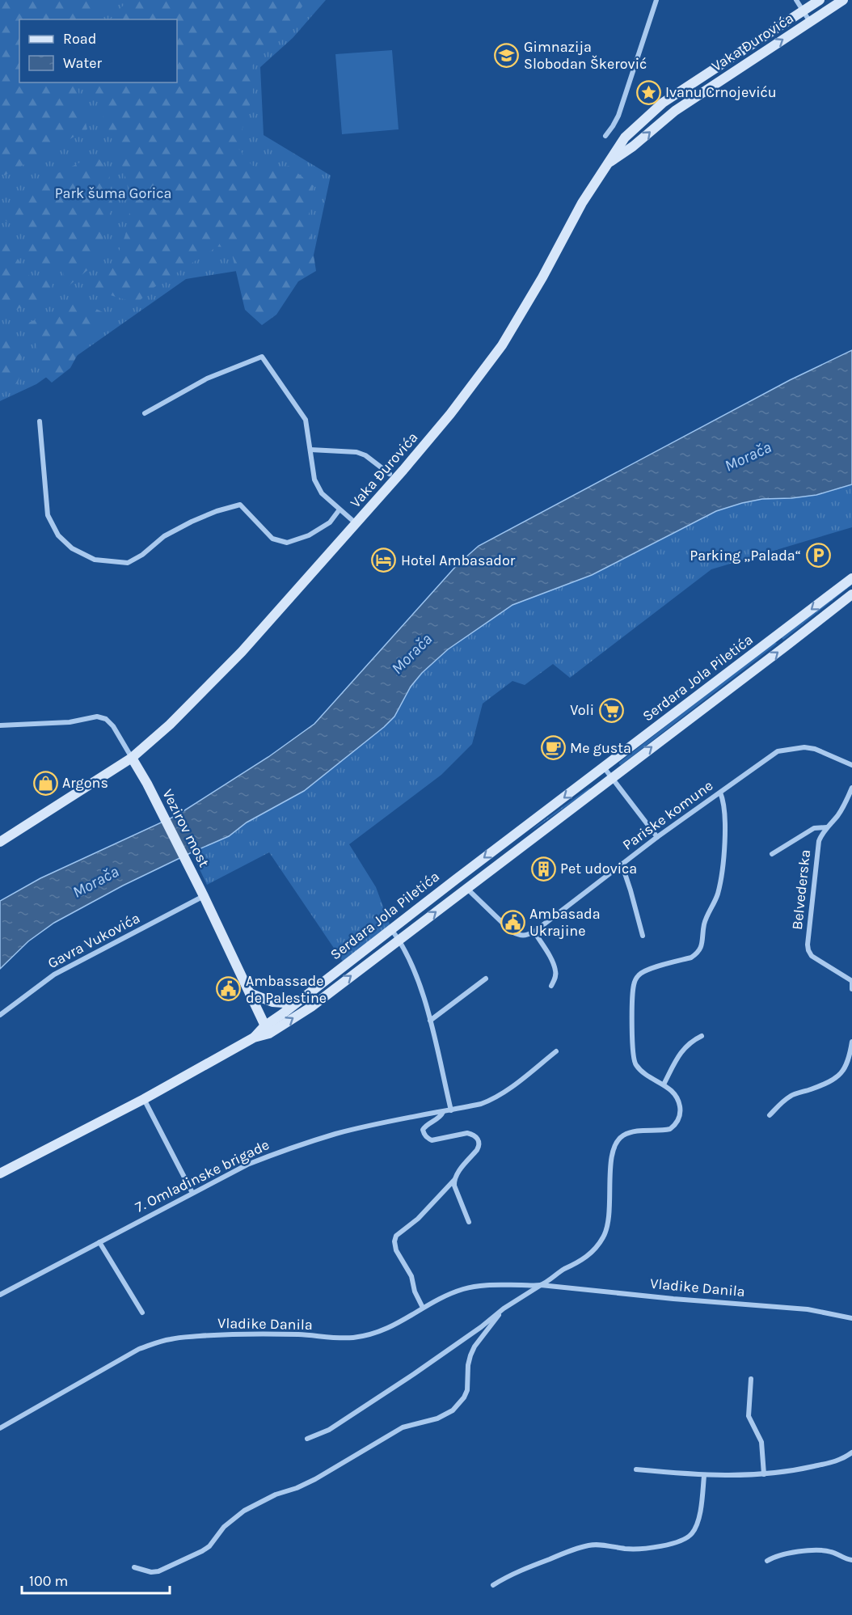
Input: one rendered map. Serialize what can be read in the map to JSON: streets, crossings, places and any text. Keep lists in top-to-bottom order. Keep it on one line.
{"streets":{"main road":["Vaka Đurovića","Serdara Jola Piletića","Vezirov most"],"street":["Pariske komune","Belvederska","Gavra Vukovića","7. Omladinske brigade","Vladike Danila"]},"crossings":[["Vaka Đurovića","Vezirov most"],["Serdara Jola Piletića","Vezirov most"],["Vezirov most","Gavra Vukovića"]],"water":["Morača"],"parks":["Park šuma Gorica"],"places":{"school or university":["Gimnazija Slobodan Škerović"],"place":["Ivanu Crnojeviću"],"parking":["Parking „Palada“"],"hotel":["Hotel Ambasador"],"supermarket":["Voli"],"cafe":["Me gusta"],"shop":["Argons"],"building":["Pet udovica"],"public building":["Ambasada Ukrajine","Ambassade de Palestine"]},"legend":["Road","Water"],"scale_bar":"100 m"}
